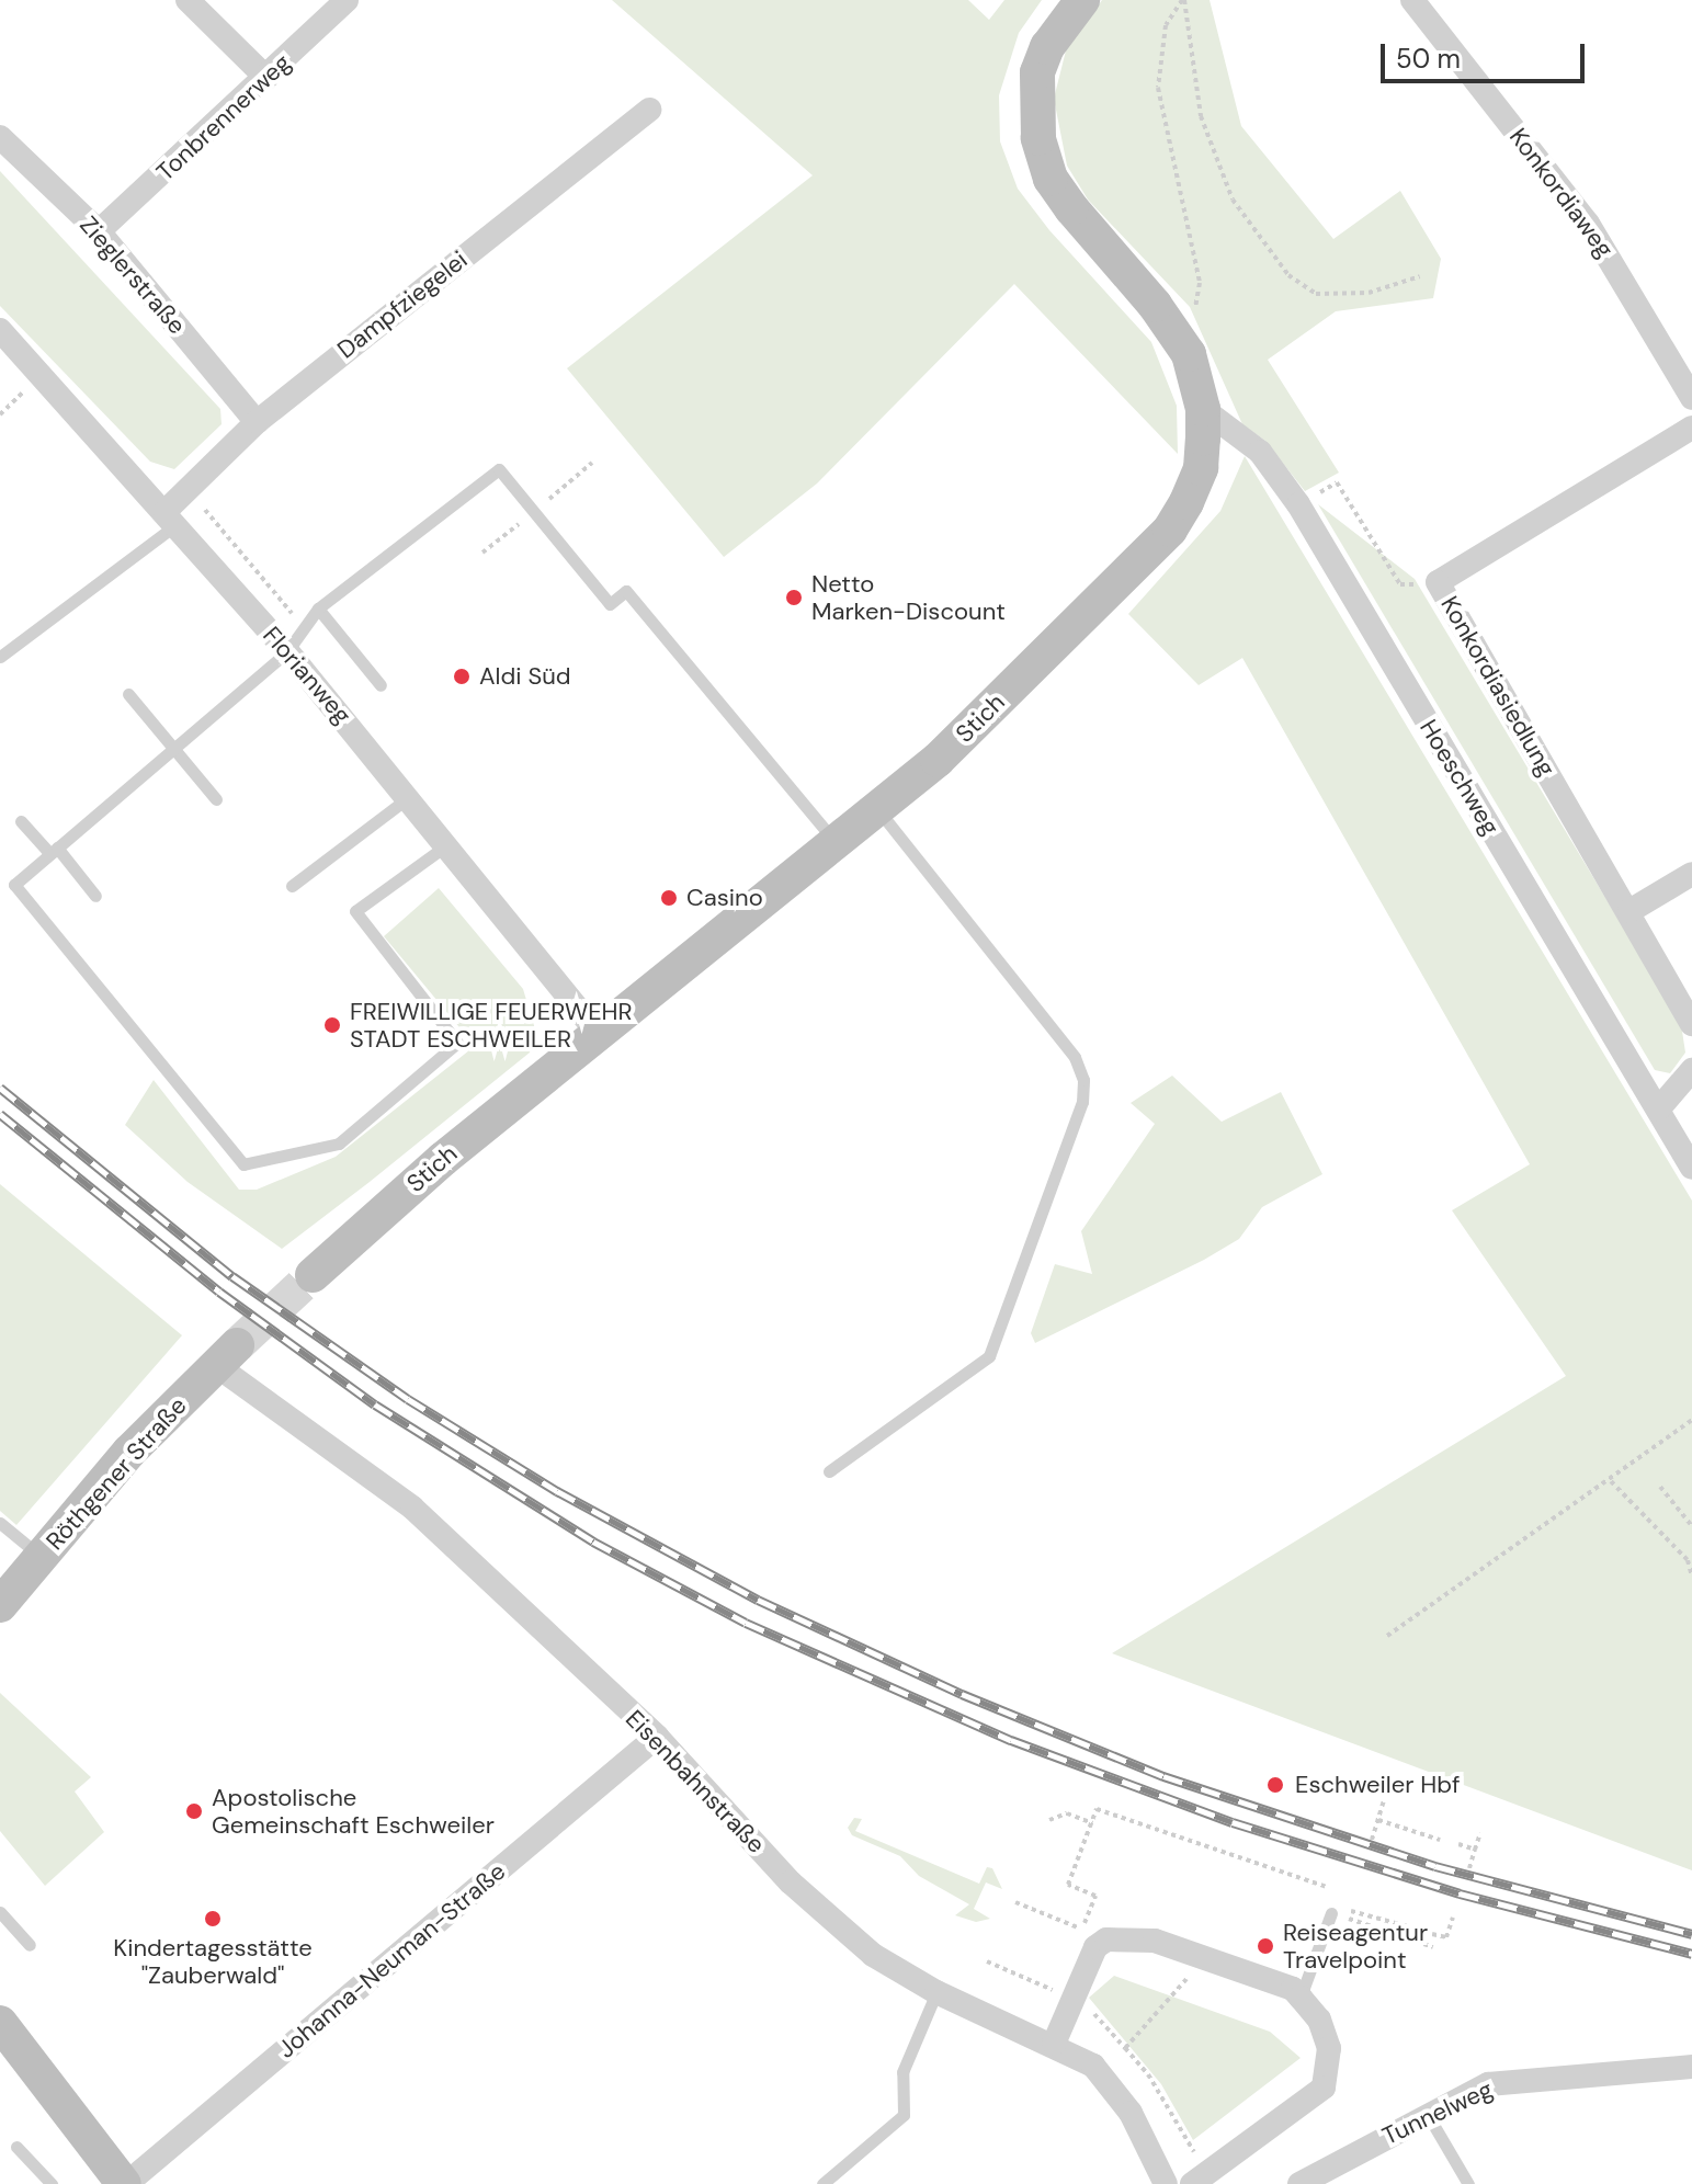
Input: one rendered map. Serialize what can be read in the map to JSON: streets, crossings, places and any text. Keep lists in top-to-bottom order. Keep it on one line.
{"streets":{"main road":["Stich","Röthgener Straße"],"street":["Tonbrennerweg","Konkordiaweg","Zieglerstraße","Dampfziegelei","Florianweg","Konkordiasiedlung","Hoeschweg","Eisenbahnstraße","Johanna-Neuman-Straße","Tunnelweg"]},"crossings":[["Tonbrennerweg","Zieglerstraße"],["Zieglerstraße","Dampfziegelei"],["Dampfziegelei","Florianweg"],["Florianweg","Stich"],["Stich","Hoeschweg"],["Röthgener Straße","Eisenbahnstraße"],["Eisenbahnstraße","Johanna-Neuman-Straße"]],"places":["Netto Marken-Discount","Aldi Süd","Casino","FREIWILLIGE FEUERWEHR STADT ESCHWEILER","Eschweiler Hbf","Apostolische Gemeinschaft Eschweiler","Kindertagesstätte \"Zauberwald\"","Reiseagentur Travelpoint"],"scale_bar":"50 m"}
